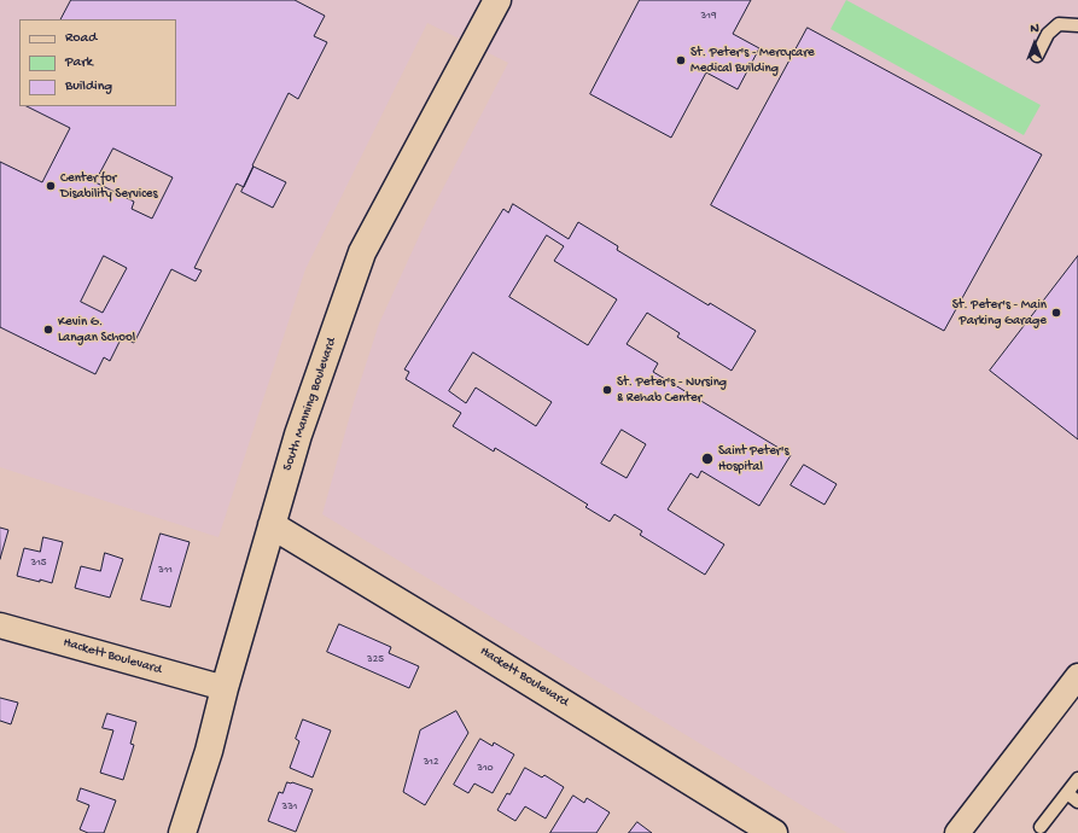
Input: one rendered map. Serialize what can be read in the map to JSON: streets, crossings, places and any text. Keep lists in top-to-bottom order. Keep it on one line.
{"streets":{"street":["South Manning Boulevard","Hackett Boulevard"]},"crossings":[["South Manning Boulevard","Hackett Boulevard"]],"places":["St. Peter's - Mercycare Medical Building","Center for Disability Services","St. Peter's - Main Parking Garage","Kevin G. Langan School","St. Peter's - Nursing & Rehab Center","Saint Peter's Hospital"],"house_numbers":["319","315","311","325","312","310","331"],"legend":["Road","Park","Building"],"north":"top"}
